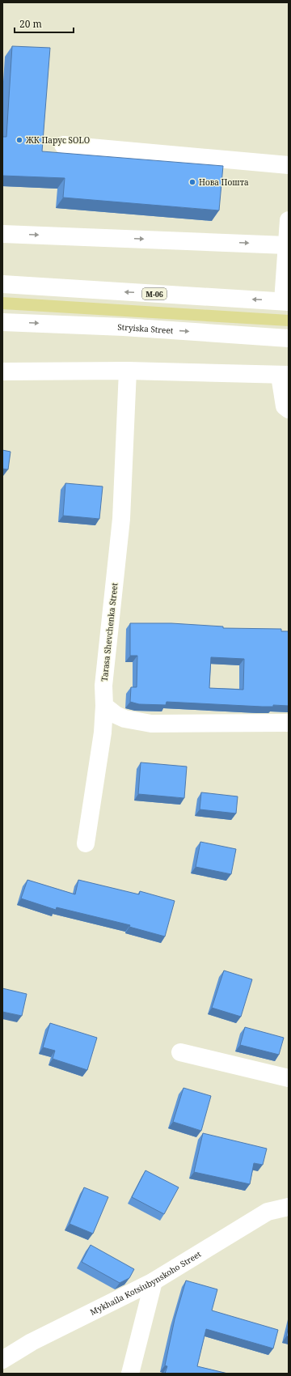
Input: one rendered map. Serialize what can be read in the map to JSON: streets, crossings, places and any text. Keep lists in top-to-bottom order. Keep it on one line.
{"streets":{"main road":["М-06","Stryiska Street","Tarasa Shevchenka Street","Mykhaila Kotsiubynskoho Street"]},"places":["ЖК Парус SOLO","Нова Пошта"],"scale_bar":"20 m"}
